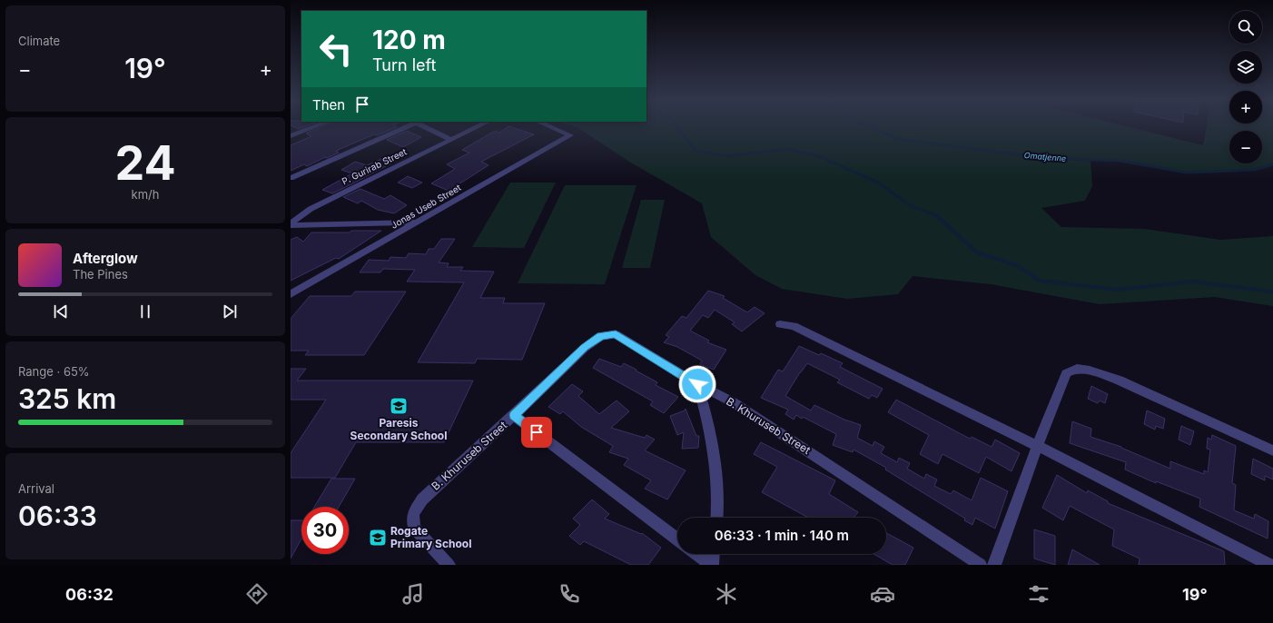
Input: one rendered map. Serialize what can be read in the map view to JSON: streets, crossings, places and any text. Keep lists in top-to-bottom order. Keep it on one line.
{"streets":{"street":["P. Gurirab Street","Jonas Useb Street","B. Khuruseb Street"]},"water":["Omatjenne"],"places":{"school or university":["Paresis Secondary School","Rogate Primary School"]},"page":{"tile":["Climate",["24","km/h"],["Range · 65%","325 km"],["Arrival","06:33"]],"map_buttons":["+","−"],"turn":["120 m","Turn left"],"heat":["−","19°","+"],"then":"Then","song":["Afterglow","The Pines"],"limit":"30","trip":"06:33 · 1 min · 140 m","tabs":["06:32","19°"]}}
